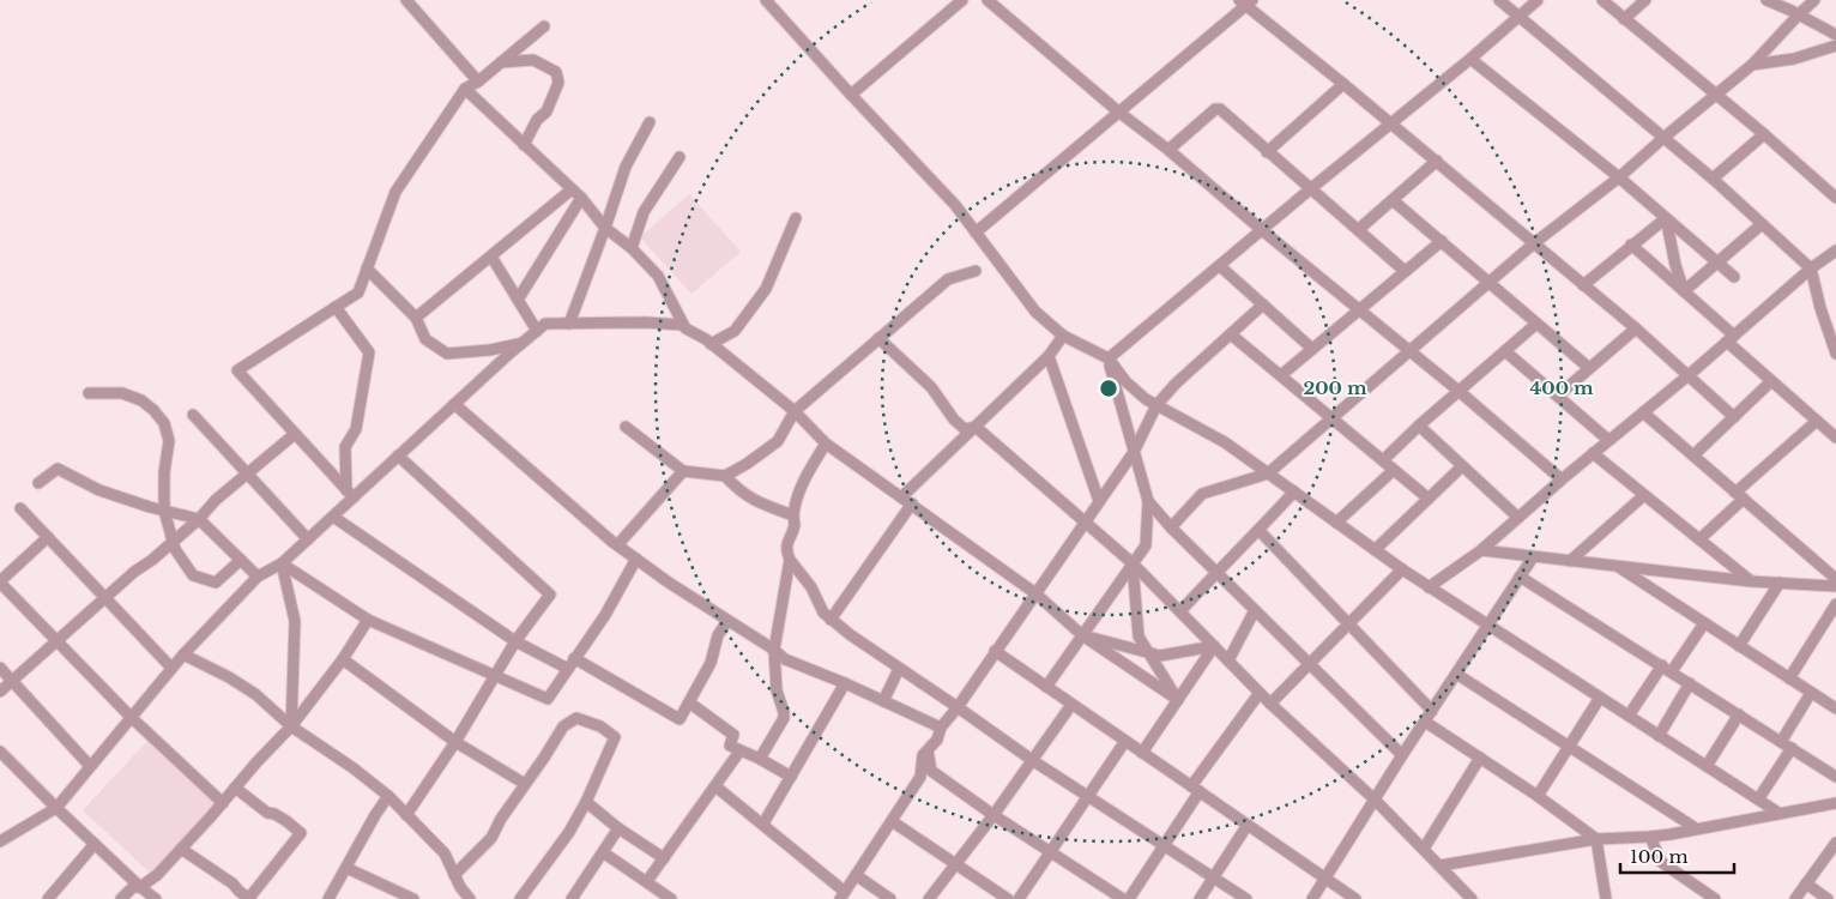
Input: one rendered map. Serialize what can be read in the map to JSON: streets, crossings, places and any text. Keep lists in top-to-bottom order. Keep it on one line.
{"scale_bar":"100 m","rings":["200 m","400 m"]}
